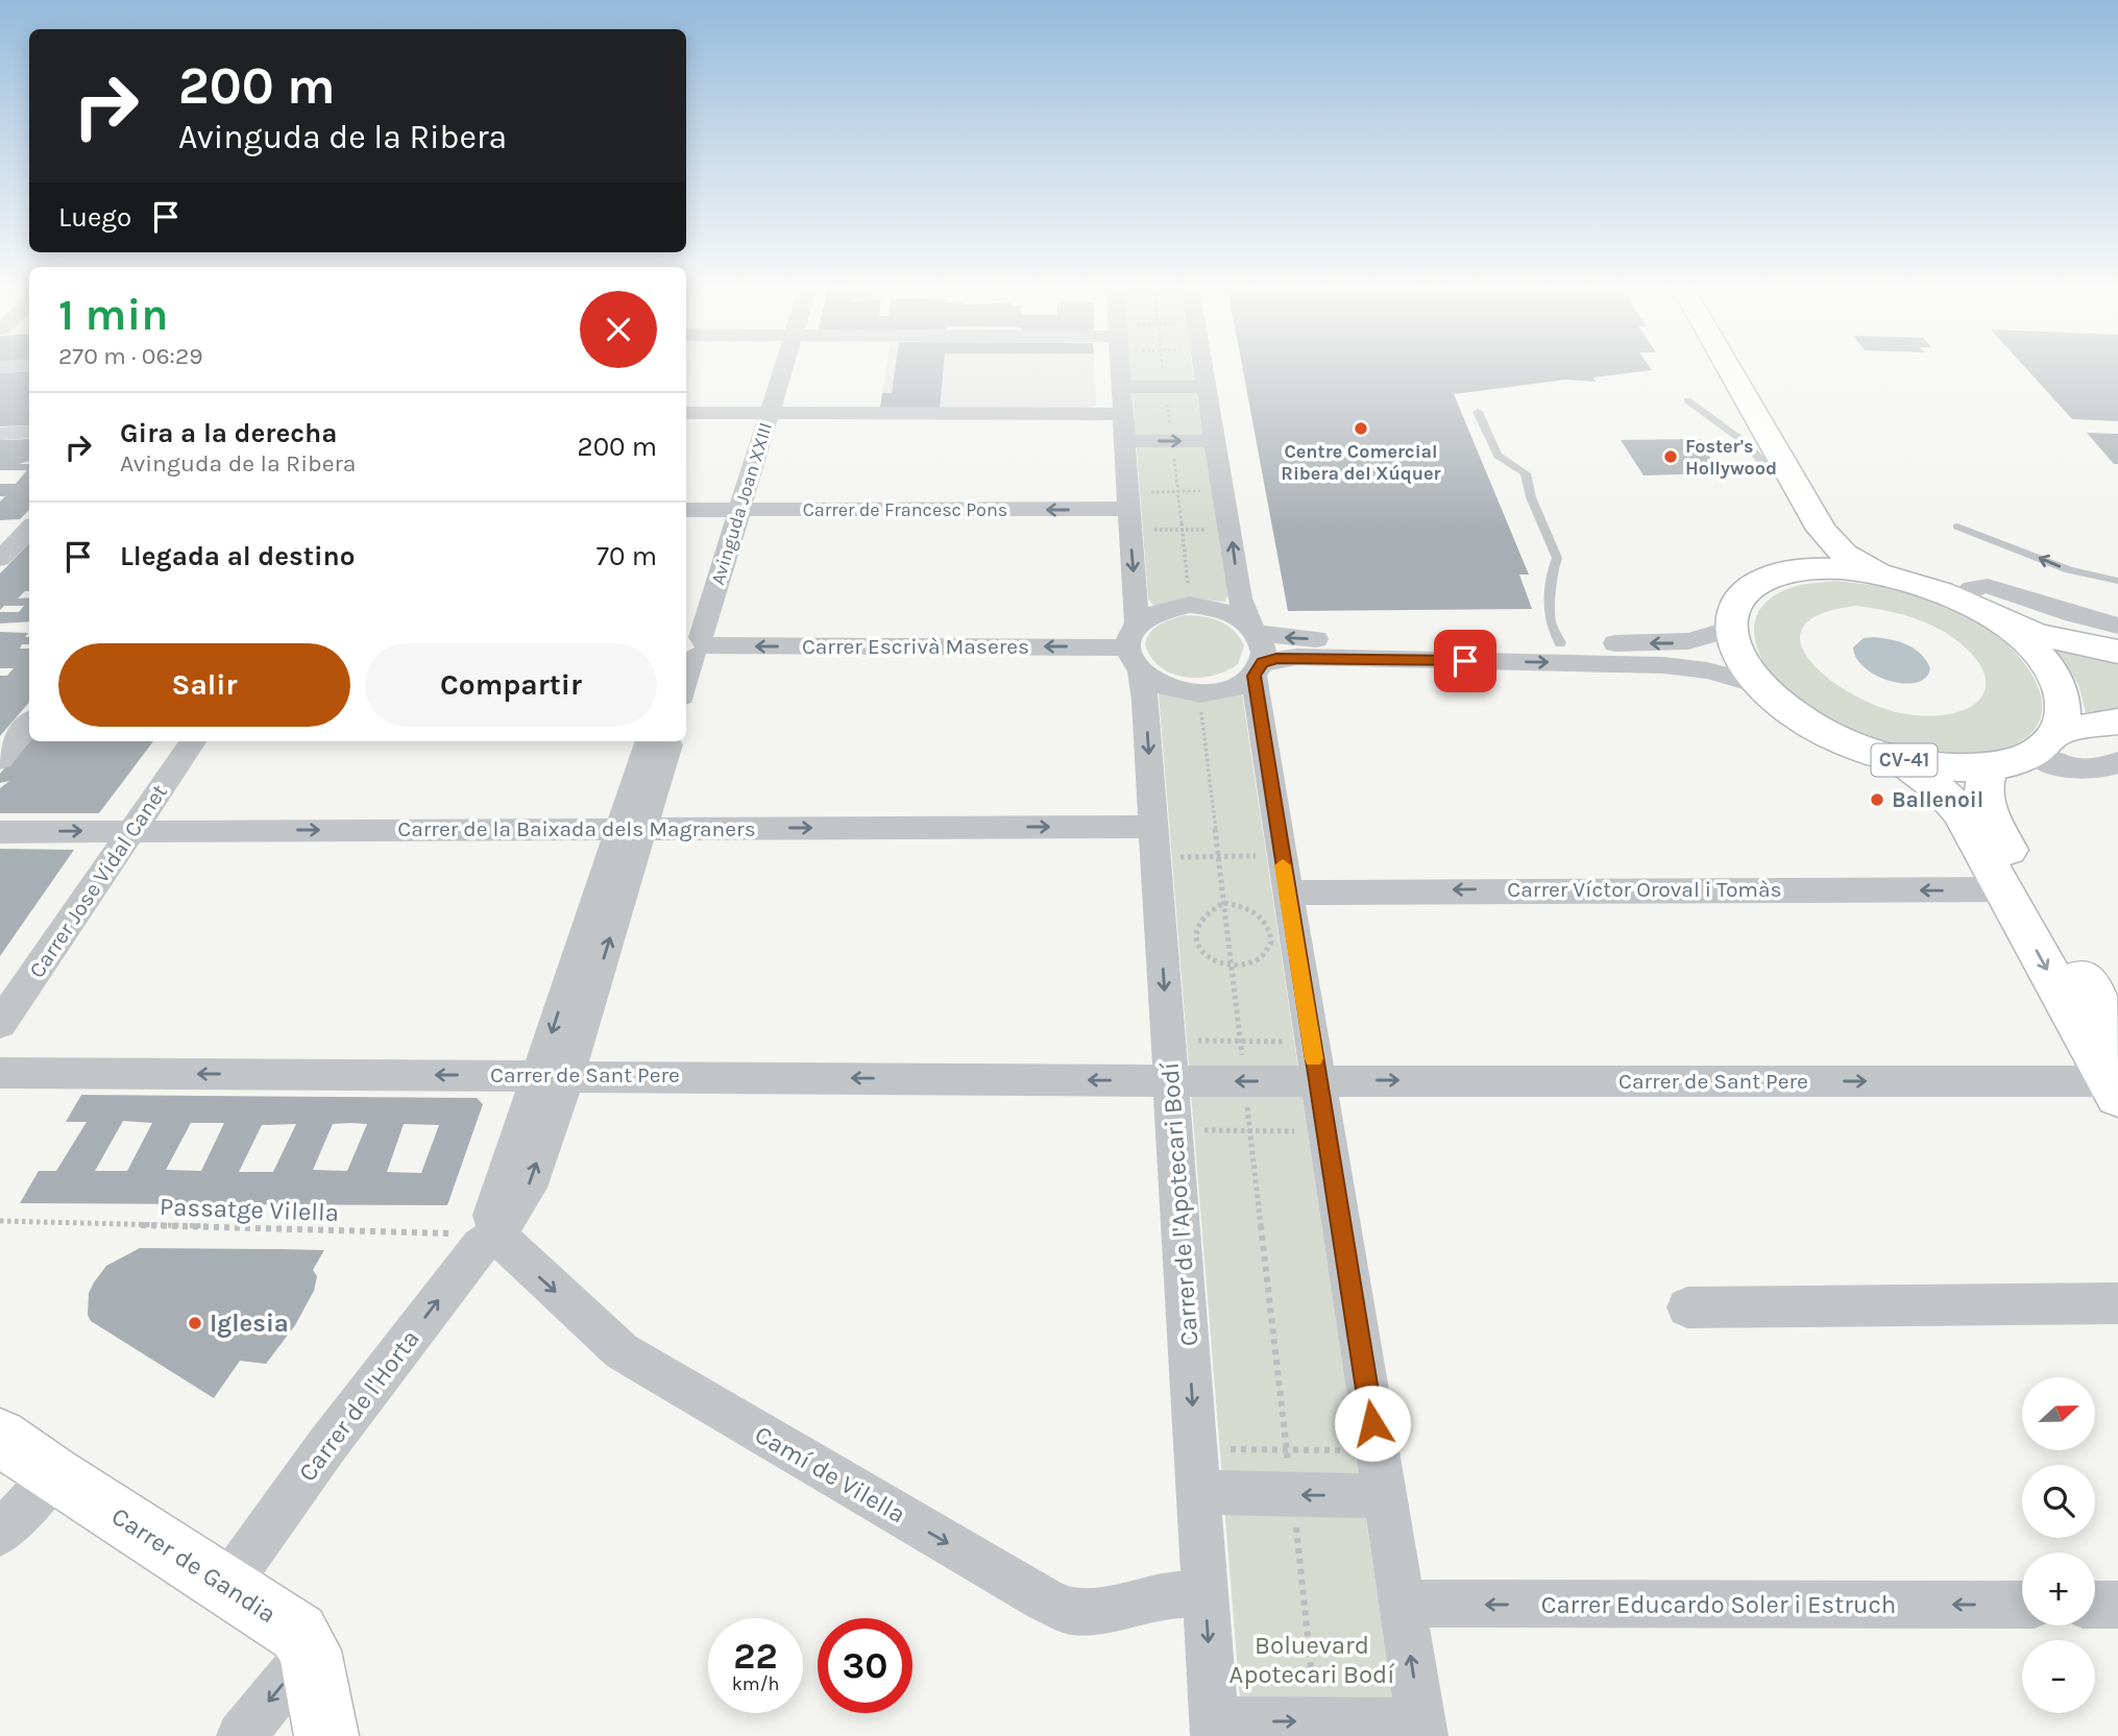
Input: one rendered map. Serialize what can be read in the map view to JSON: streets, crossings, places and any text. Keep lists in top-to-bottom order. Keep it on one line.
{"streets":{"main road":["CV-41","Carrer de Gandia"],"street":["Avinguda Joan XXIII","Carrer de Francesc Pons","Carrer Escrivà Maseres","Carrer de la Baixada dels Magraners","Carrer Jose Vidal Canet","Carrer Víctor Oroval i Tomàs","Carrer de Sant Pere","Carrer de l'Apotecari Bodí","Carrer de l'Horta","Camí de Vilella","Carrer Educardo Soler i Estruch"],"path":["Passatge Vilella"]},"crossings":[["Avinguda Joan XXIII","Carrer de Francesc Pons"],["Avinguda Joan XXIII","Carrer Escrivà Maseres"],["Carrer Escrivà Maseres","Carrer de l'Apotecari Bodí"],["Carrer de la Baixada dels Magraners","Carrer Jose Vidal Canet"],["Carrer de la Baixada dels Magraners","Carrer de l'Apotecari Bodí"],["Carrer de Sant Pere","Carrer de l'Apotecari Bodí"],["Carrer de l'Apotecari Bodí","Camí de Vilella"],["Passatge Vilella","Carrer de l'Horta"],["Passatge Vilella","Camí de Vilella"],["Carrer de l'Horta","Camí de Vilella"],["Carrer de l'Horta","Carrer de Gandia"]],"one_way":["Carrer de la Baixada dels Magraners","Carrer de l'Horta","Camí de Vilella","Carrer Educardo Soler i Estruch"],"parks":["Boluevard Apotecari Bodí"],"places":["Centre Comercial Ribera del Xúquer","Foster's Hollywood","Ballenoil","Iglesia"],"north":"right","page":{"turn":["200 m","Avinguda de la Ribera"],"then":"Luego","heading":["1 min","270 m · 06:29"],"list":[{"name":"Gira a la derecha","note":"Avinguda de la Ribera","value":"200 m"},{"name":"Llegada al destino","value":"70 m"}],"buttons":["Salir","Compartir"],"map_buttons":["+","−"],"speed":"22 km/h","limit":"30"}}
